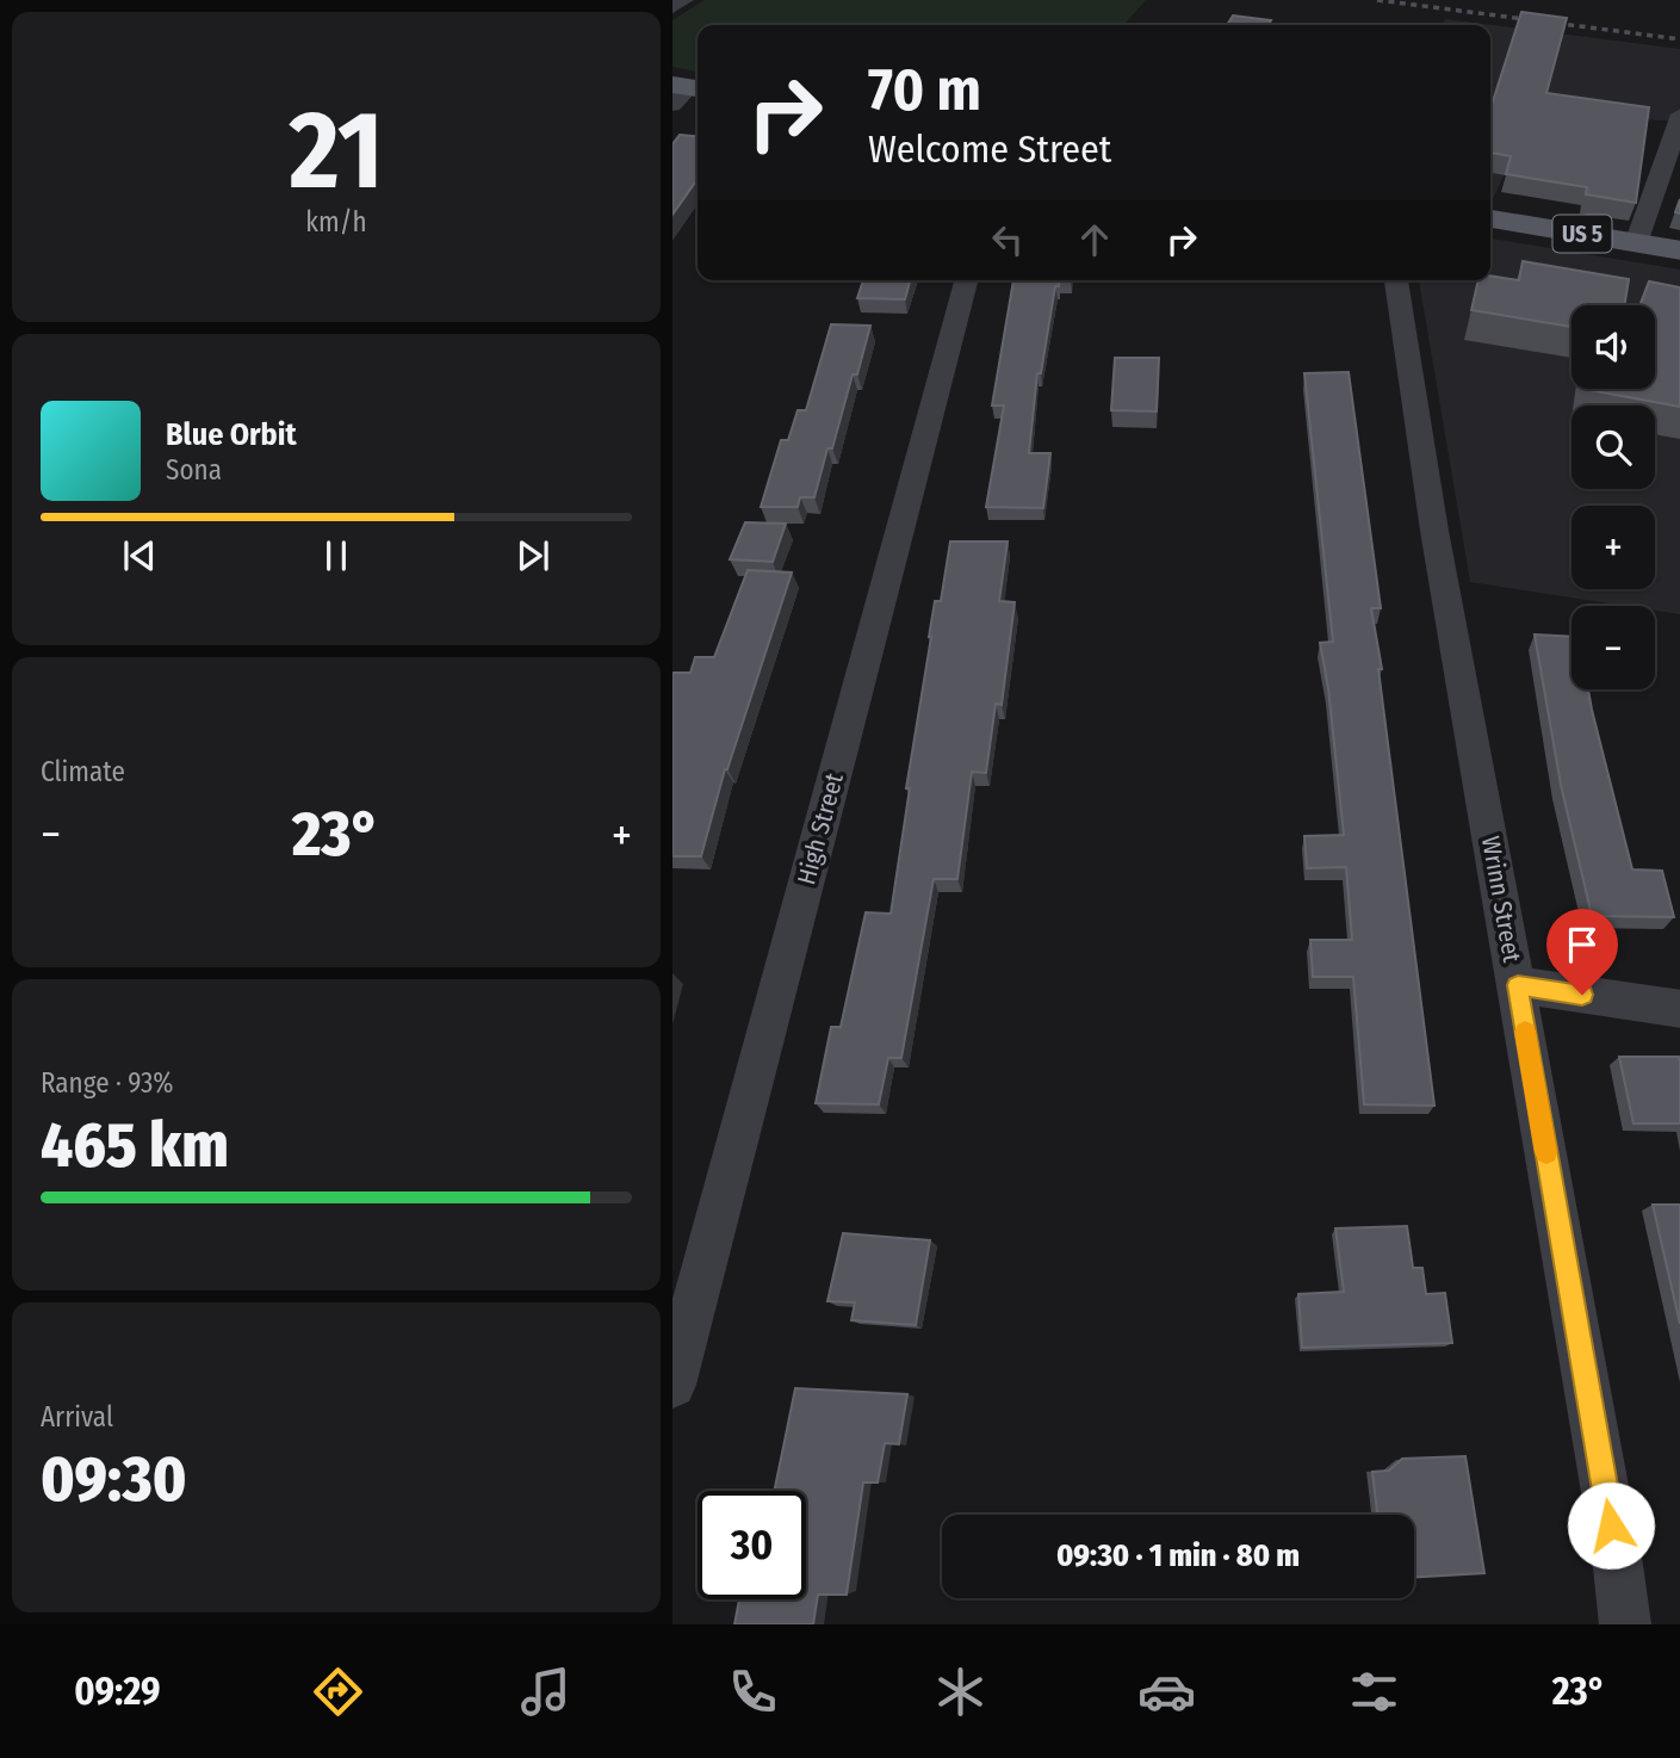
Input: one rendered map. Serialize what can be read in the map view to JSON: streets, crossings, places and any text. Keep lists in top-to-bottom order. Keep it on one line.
{"streets":{"main road":["US 5"],"street":["High Street","Wrinn Street"]},"page":{"tile":[["21","km/h"],"Climate",["Range · 93%","465 km"],["Arrival","09:30"]],"turn":["70 m","Welcome Street"],"map_buttons":["+","−"],"song":["Blue Orbit","Sona"],"heat":["−","23°","+"],"limit":"30","trip":"09:30 · 1 min · 80 m","tabs":["09:29","23°"]}}
